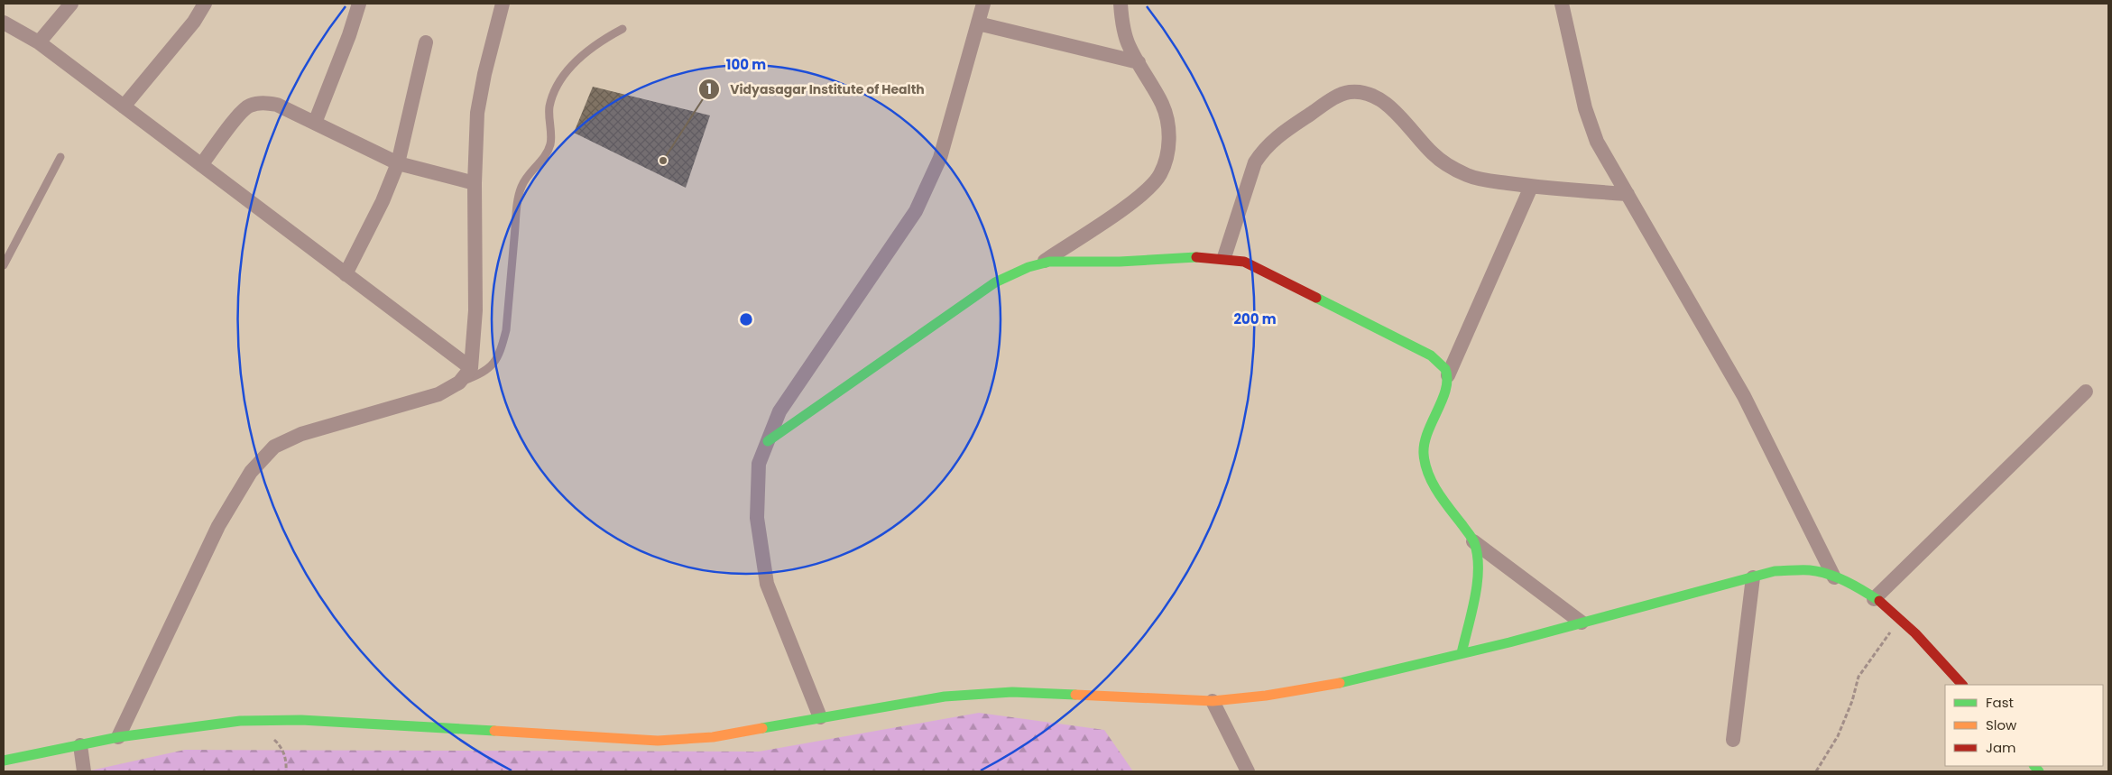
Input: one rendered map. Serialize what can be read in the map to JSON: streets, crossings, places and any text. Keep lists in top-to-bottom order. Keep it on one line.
{"places":["Vidyasagar Institute of Health"],"legend":["Fast","Slow","Jam"],"rings":["100 m","200 m"]}
